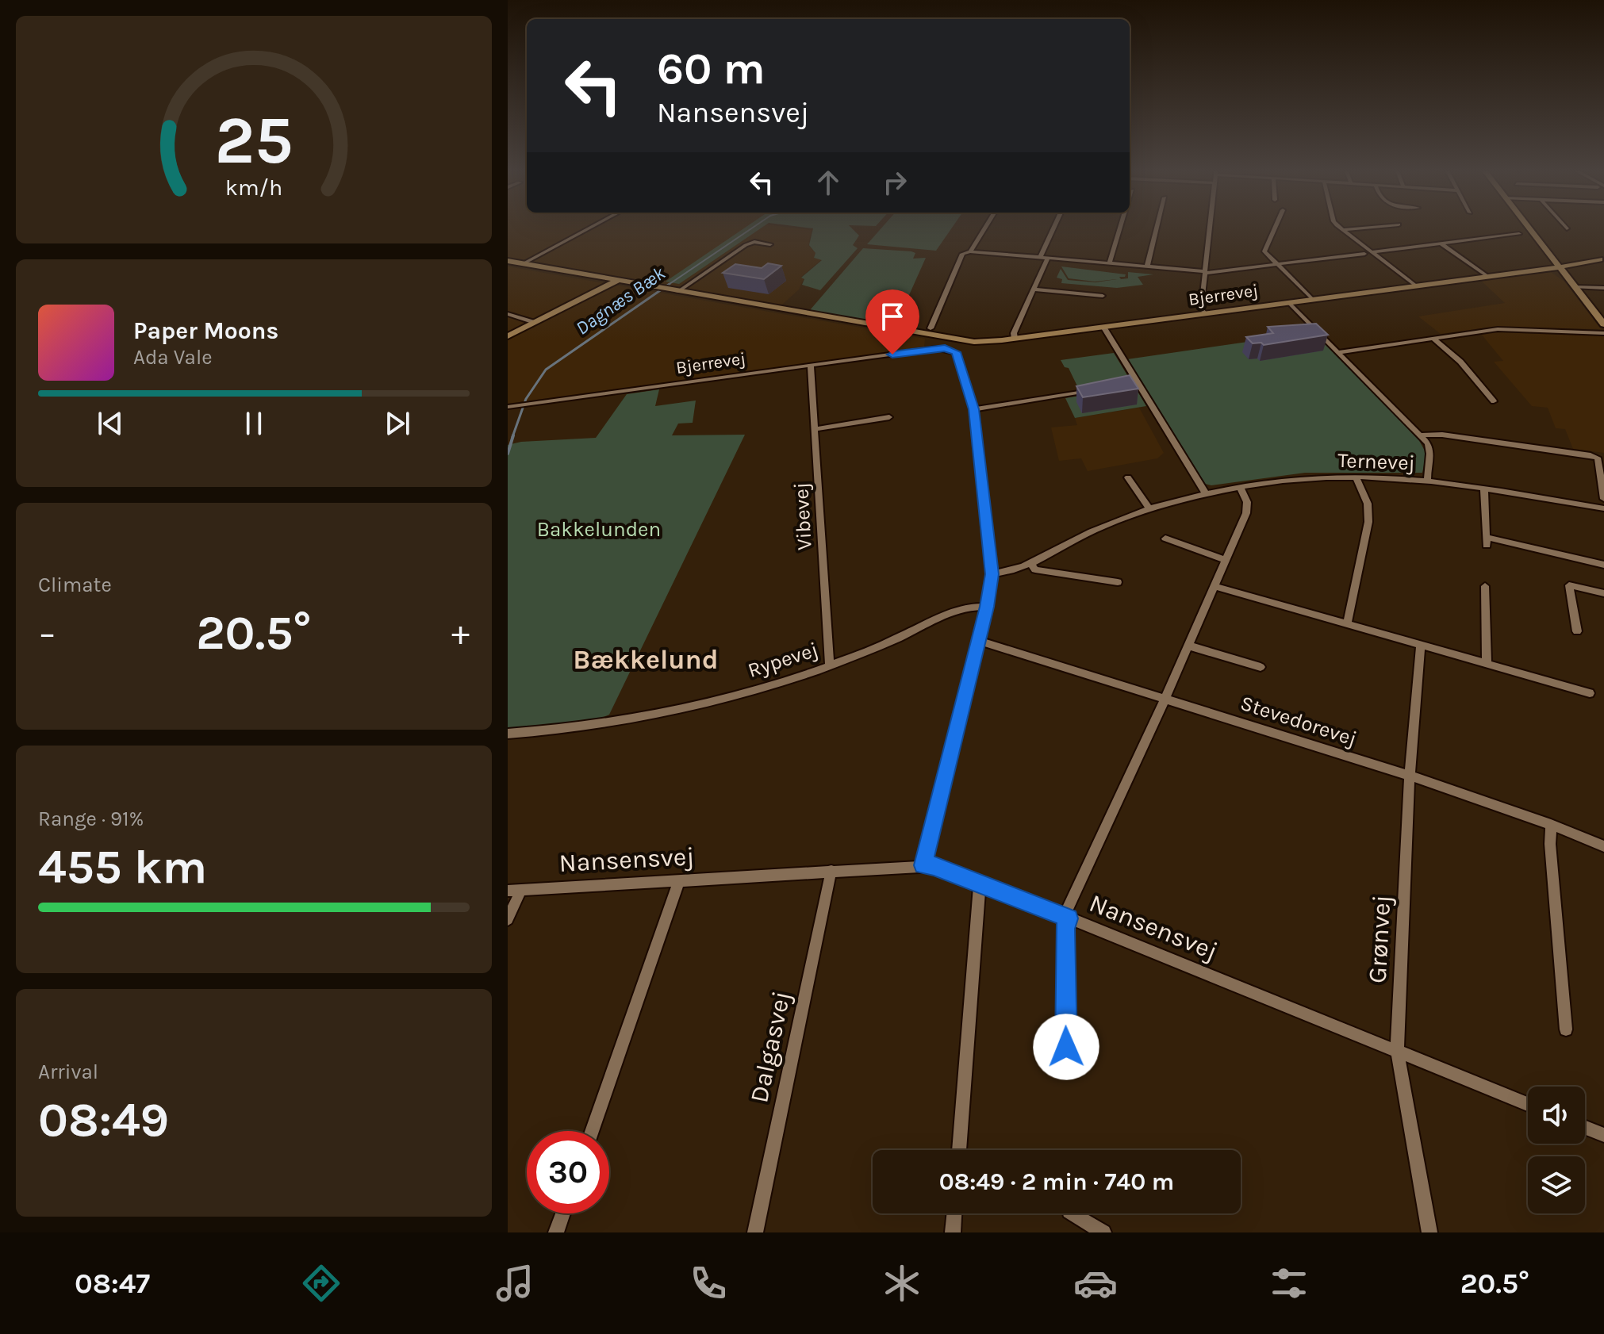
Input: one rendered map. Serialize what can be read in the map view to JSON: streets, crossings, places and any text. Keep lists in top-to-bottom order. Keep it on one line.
{"streets":{"street":["Bjerrevej","Ternevej","Vibevej","Rypevej","Stevedorevej","Nansensvej","Grønvej","Dalgasvej"]},"crossings":[["Bjerrevej","Vibevej"],["Vibevej","Rypevej"],["Stevedorevej","Grønvej"],["Nansensvej","Grønvej"],["Nansensvej","Dalgasvej"]],"districts":["Bækkelund"],"water":["Dagnæs Bæk"],"parks":["Bakkelunden"],"page":{"turn":["60 m","Nansensvej"],"song":["Paper Moons","Ada Vale"],"tile":["Climate",["Range · 91%","455 km"],["Arrival","08:49"]],"heat":["−","20.5°","+"],"limit":"30","trip":"08:49 · 2 min · 740 m","tabs":["08:47","20.5°"],"gauge":["25","km/h"]}}
